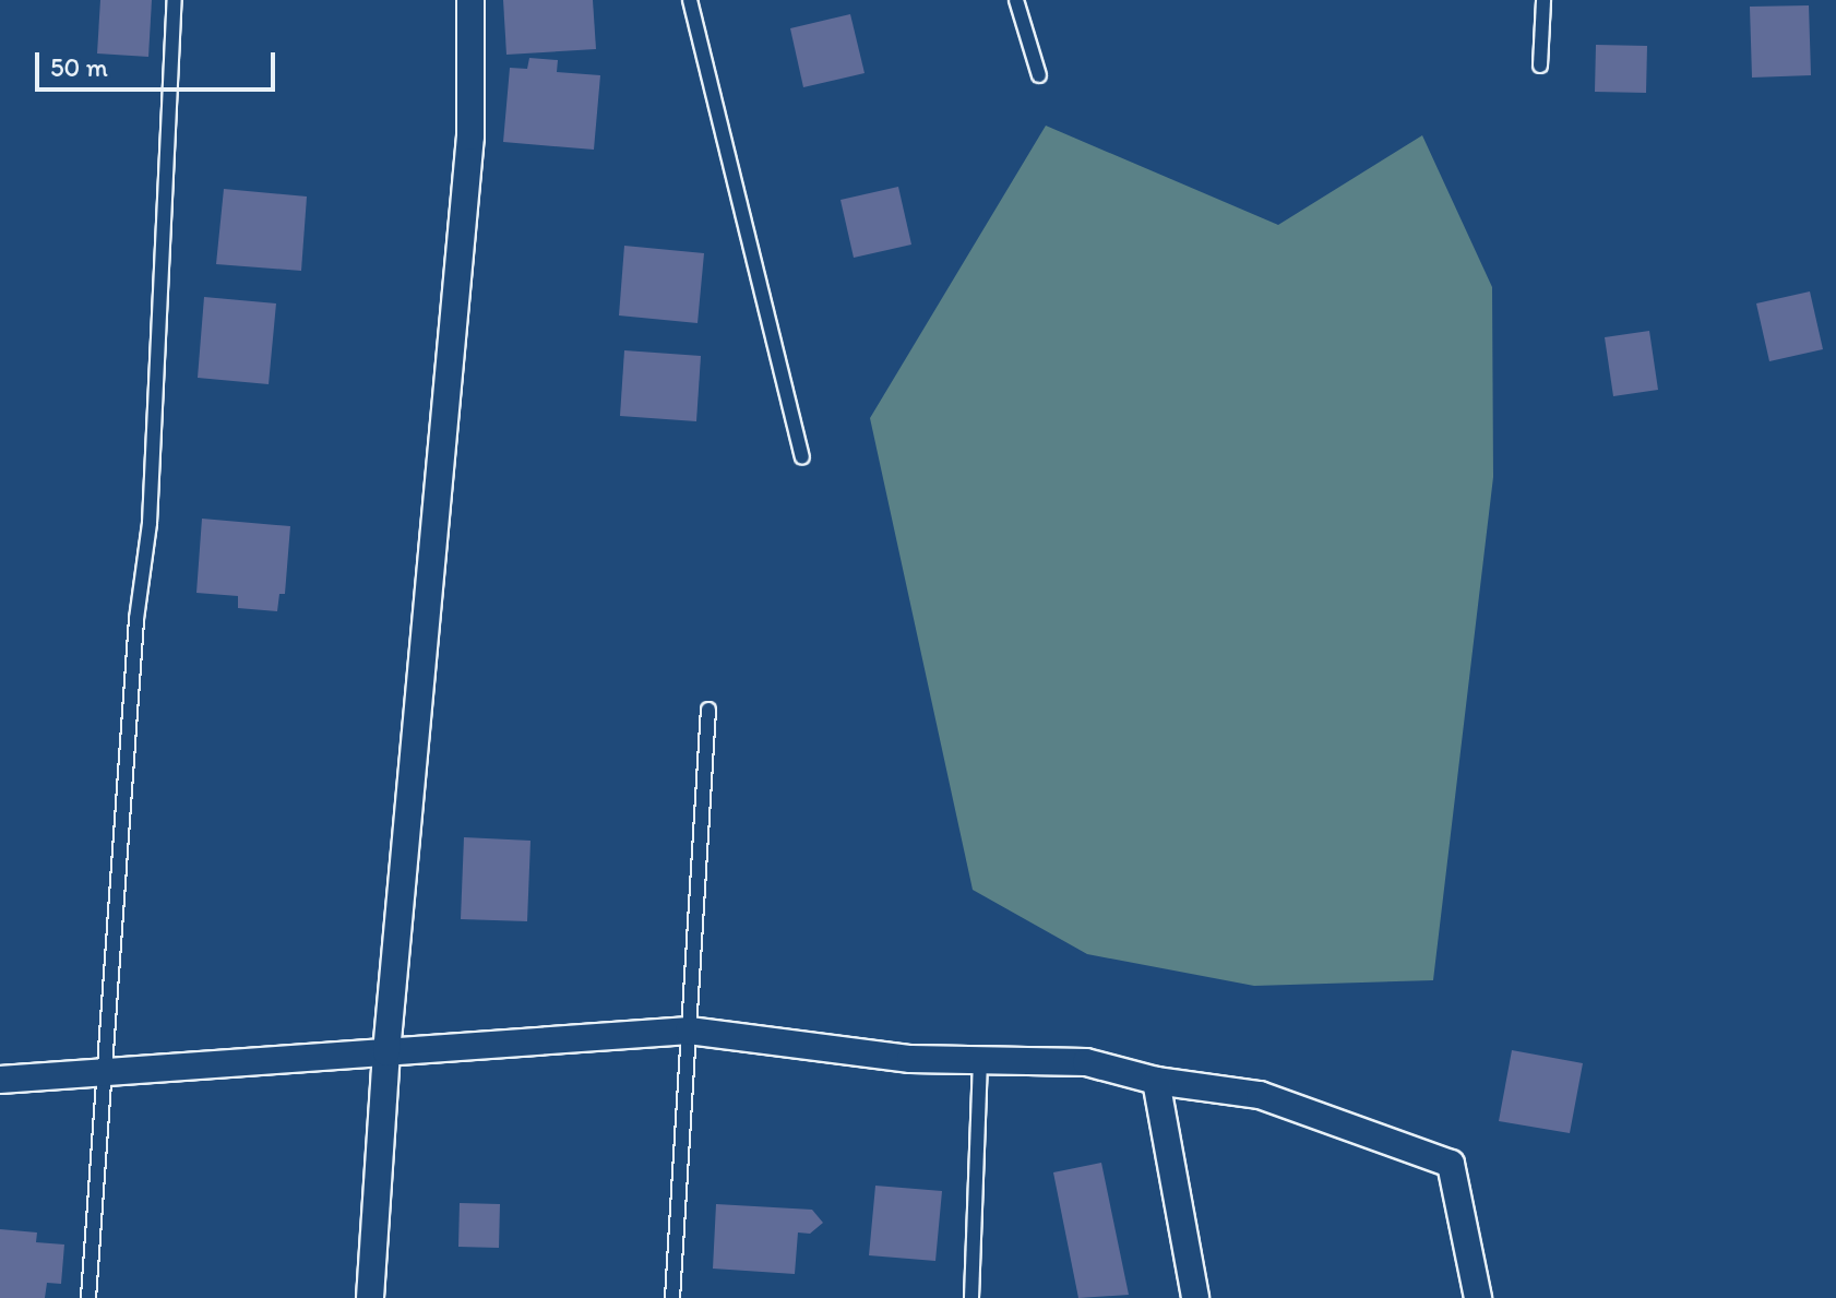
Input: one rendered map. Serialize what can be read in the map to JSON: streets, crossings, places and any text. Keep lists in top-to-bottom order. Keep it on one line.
{"scale_bar":"50 m"}
